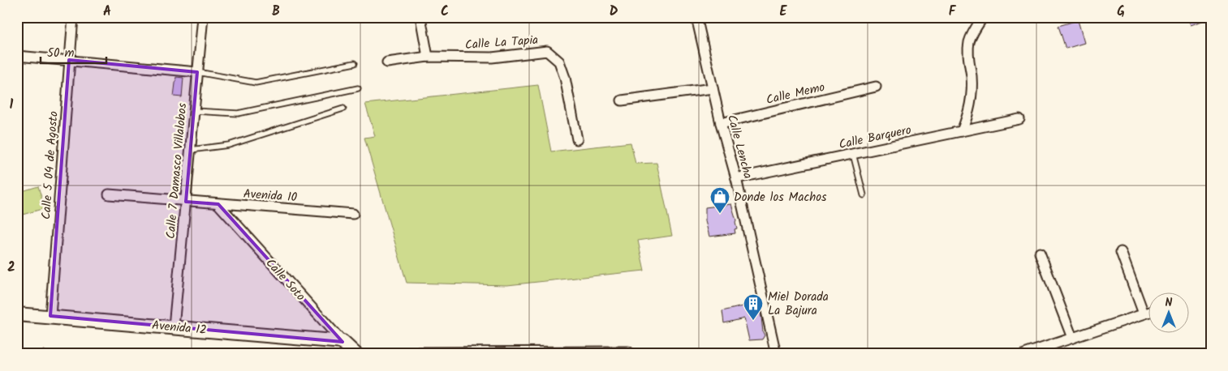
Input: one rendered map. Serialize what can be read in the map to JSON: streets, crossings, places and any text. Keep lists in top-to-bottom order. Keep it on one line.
{"streets":{"street":["Calle La Tapia","Calle Memo","Calle Barquero","Calle Lencha","Calle 5 04 de Agosto","Calle 7 Damasco Villalobos","Avenida 10","Calle Soto","Avenida 12"]},"crossings":[["Calle Memo","Calle Lencha"],["Calle Barquero","Calle Lencha"],["Calle 5 04 de Agosto","Avenida 12"],["Calle 7 Damasco Villalobos","Avenida 10"],["Calle 7 Damasco Villalobos","Avenida 12"],["Avenida 10","Calle Soto"],["Calle Soto","Avenida 12"]],"places":{"shop":["Donde los Machos"],"building":["Miel Dorada La Bajura"]},"scale_bar":"50 m","north":"top","grid":{"columns":["A","B","C","D","E","F","G"],"rows":["1","2"]}}
